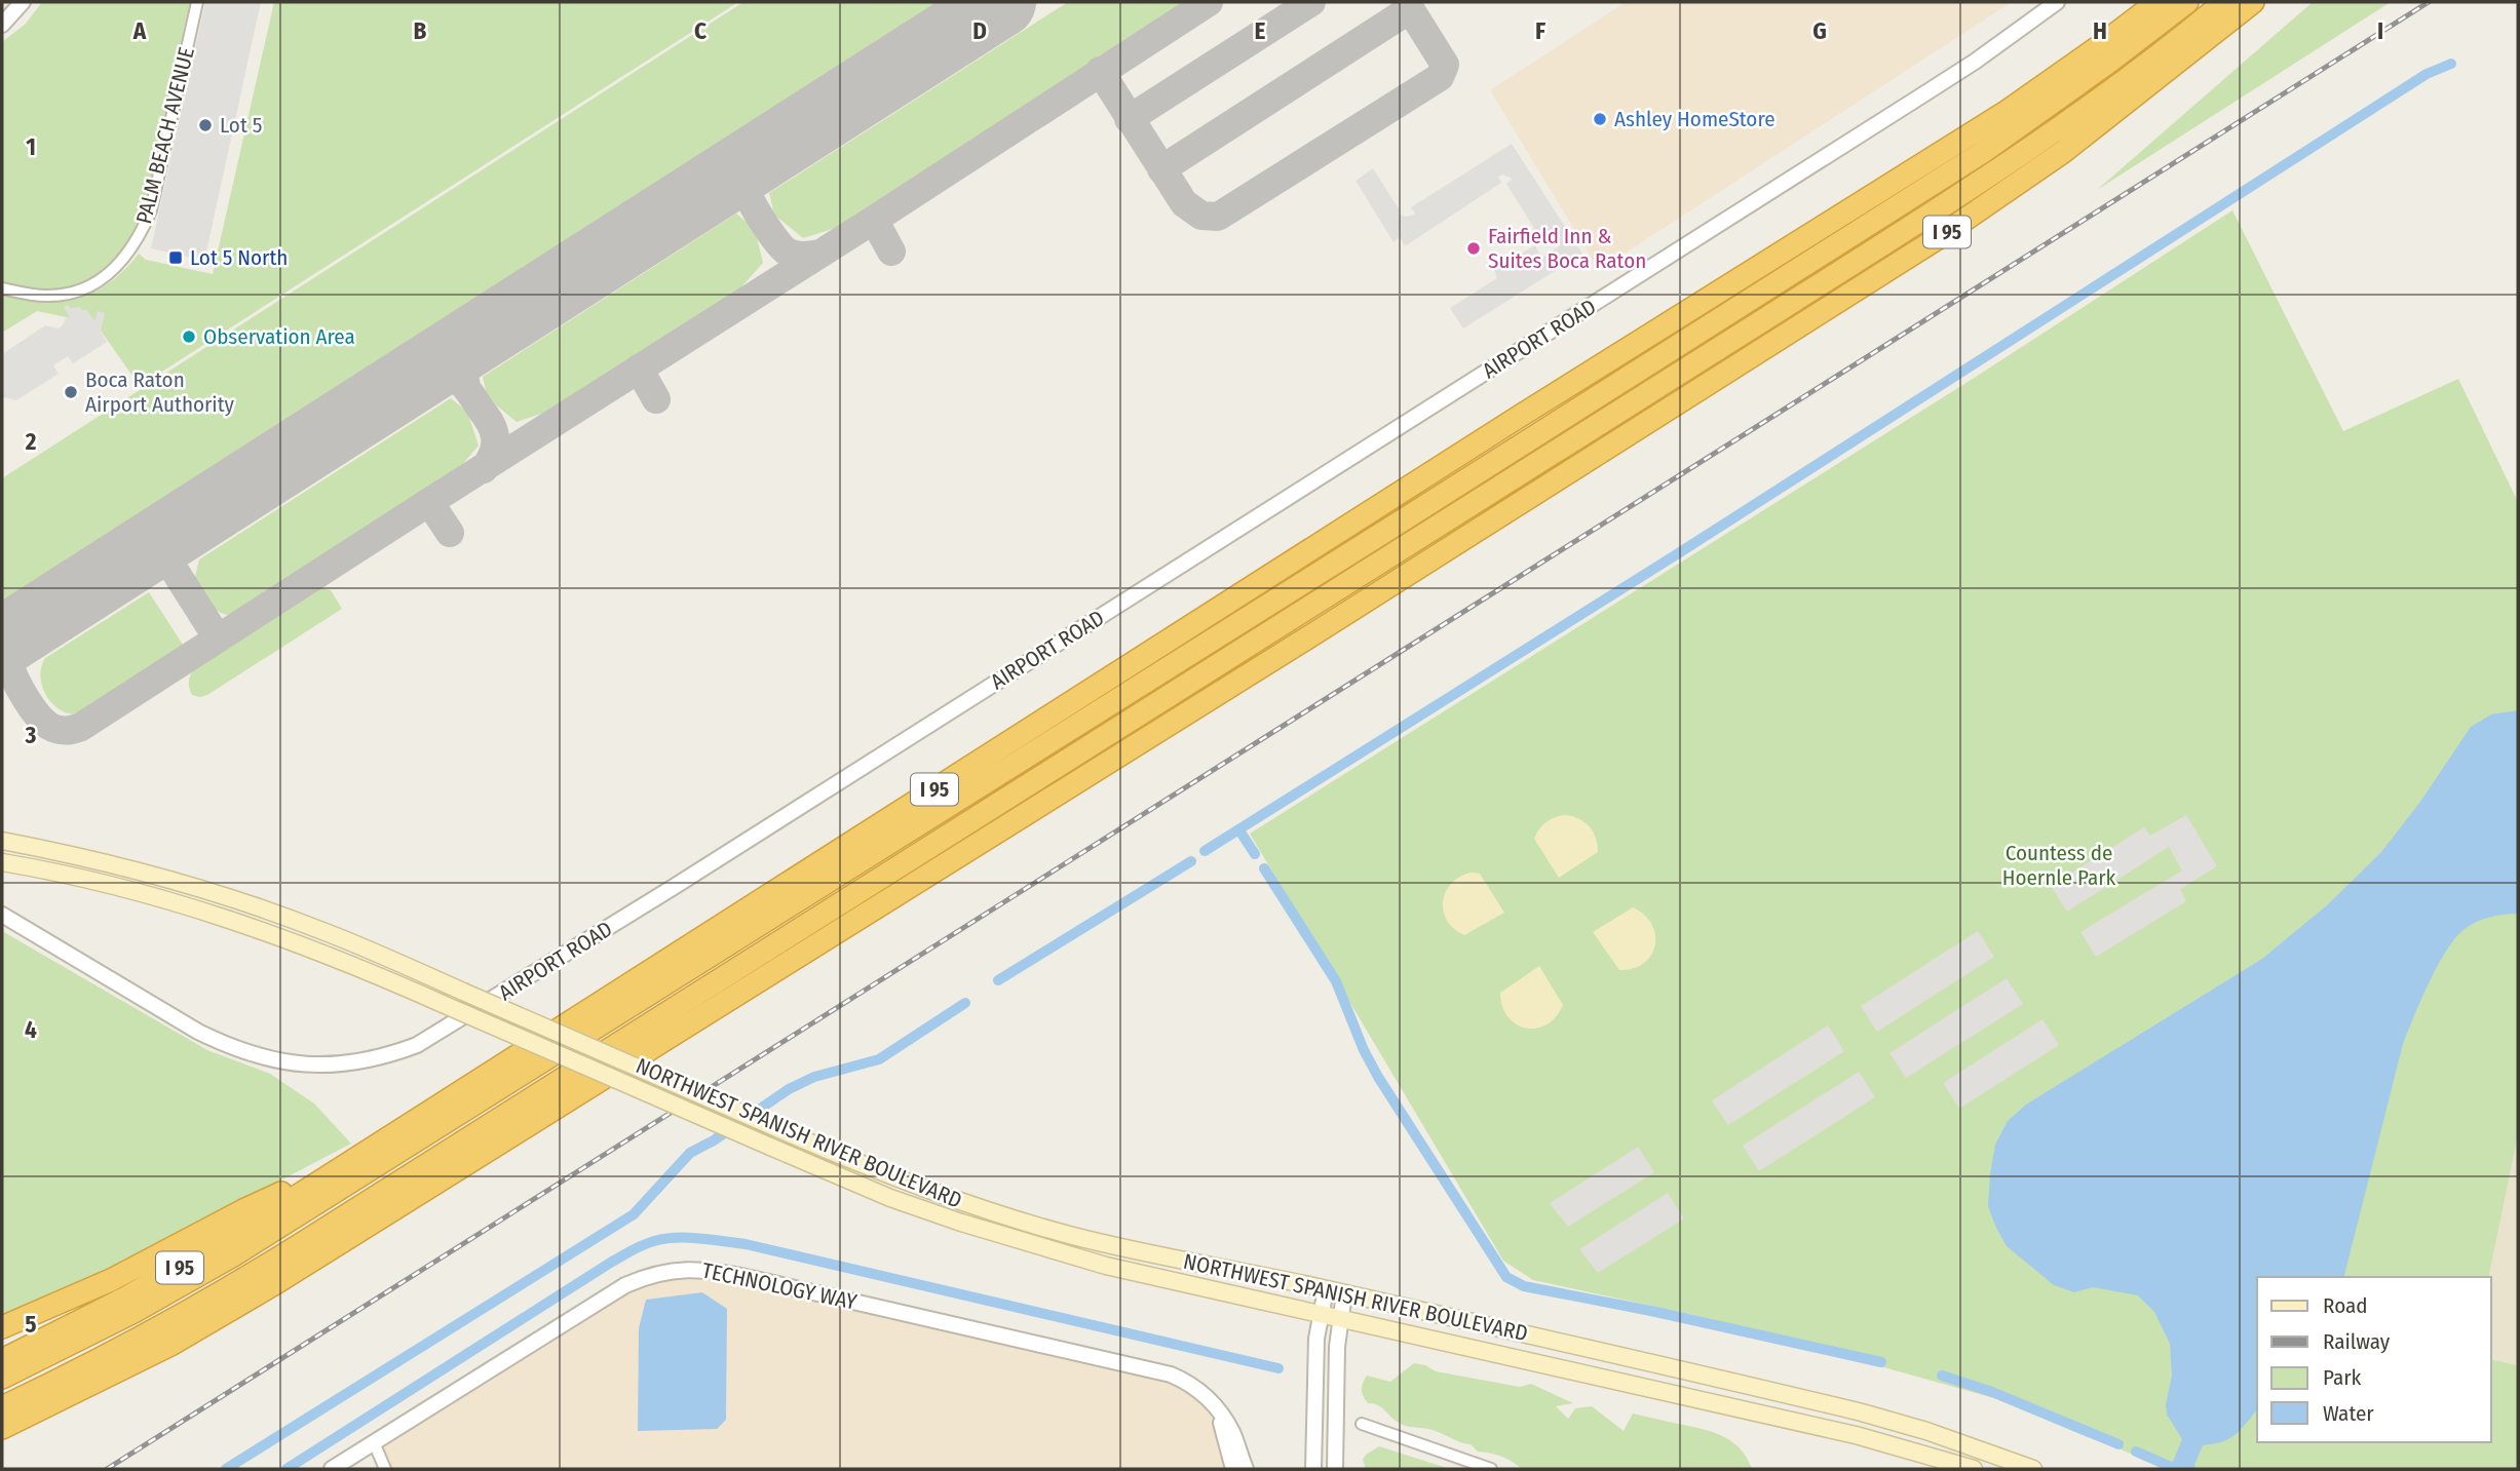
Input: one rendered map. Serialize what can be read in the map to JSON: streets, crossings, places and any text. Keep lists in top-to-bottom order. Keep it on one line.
{"streets":{"highway":["I 95"],"main road":["NORTHWEST SPANISH RIVER BOULEVARD"],"street":["PALM BEACH AVENUE","AIRPORT ROAD","TECHNOLOGY WAY"]},"parks":["Countess de Hoernle Park"],"places":{"other":["Ashley HomeStore","Lot 5","Fairfield Inn & Suites Boca Raton","Observation Area","Boca Raton Airport Authority"],"transit":["Lot 5 North"]},"legend":["Road","Railway","Park","Water"],"grid":{"columns":["A","B","C","D","E","F","G","H","I"],"rows":["1","2","3","4","5"]}}
